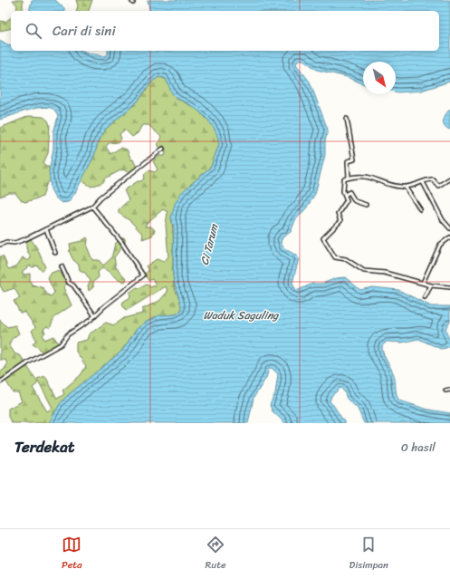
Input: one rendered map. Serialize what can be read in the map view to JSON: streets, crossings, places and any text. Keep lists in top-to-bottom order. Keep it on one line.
{"water":["Ci Tarum","Waduk Saguling"],"north":"bottom right","page":{"search":"Cari di sini","heading":["Terdekat","0 hasil"],"nav":["Peta","Rute","Disimpan"]}}
